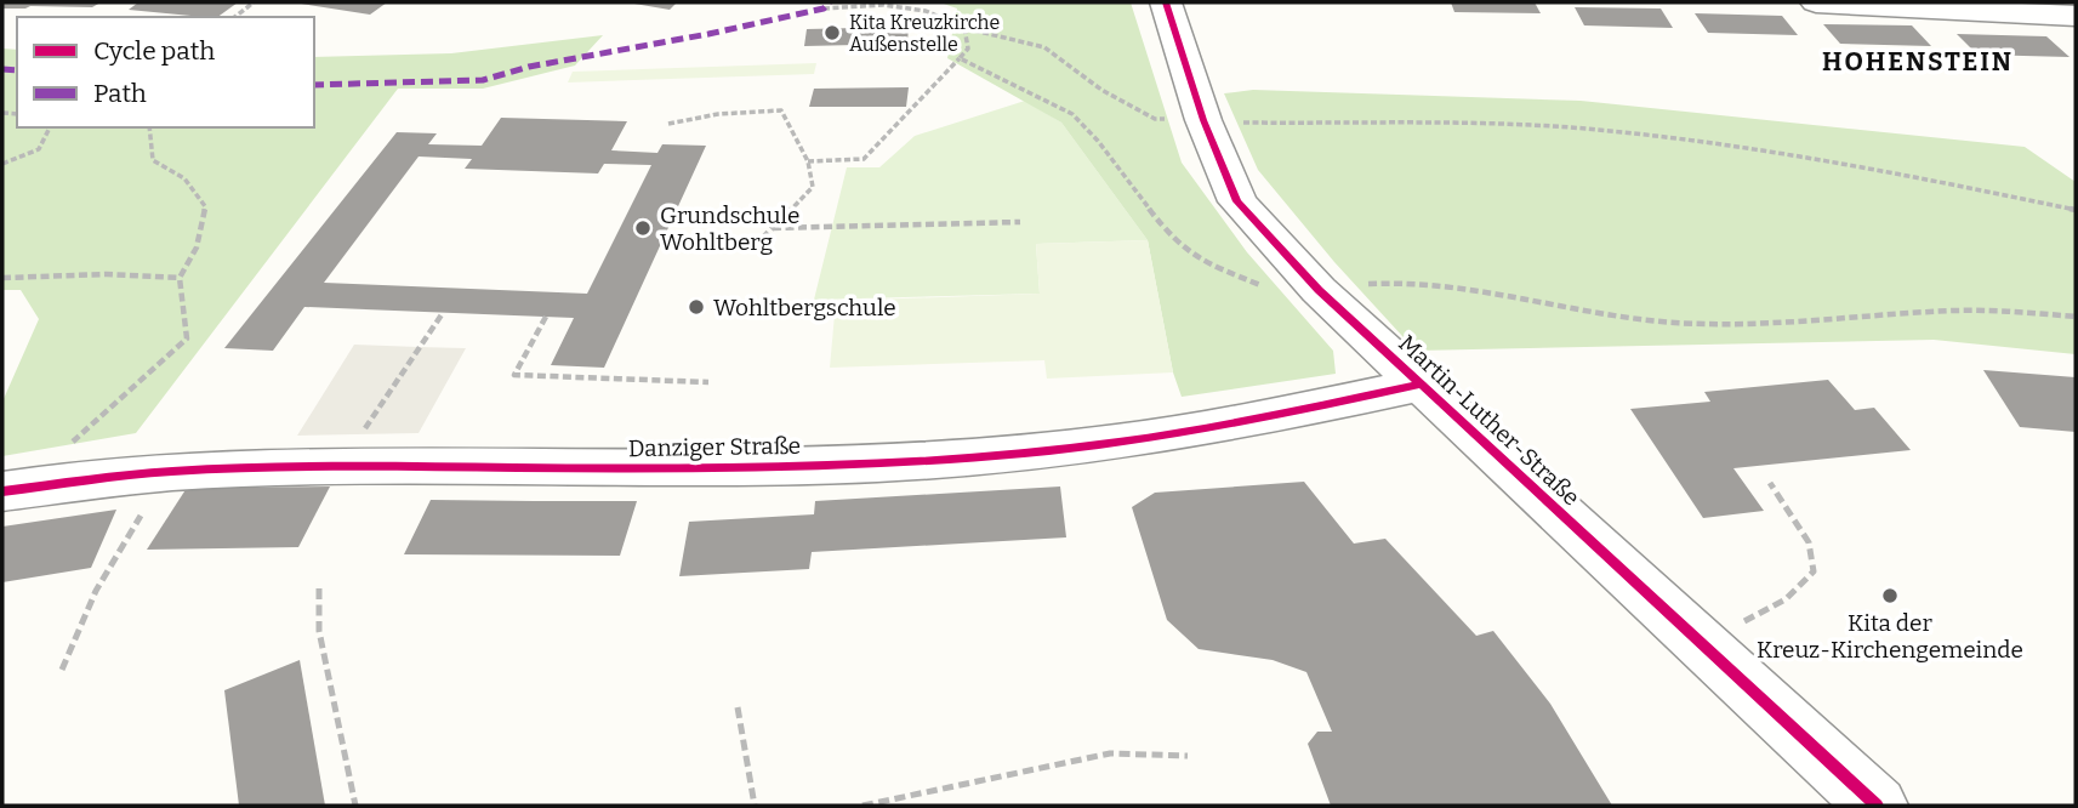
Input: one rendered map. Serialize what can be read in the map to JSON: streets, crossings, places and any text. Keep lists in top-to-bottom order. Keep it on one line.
{"streets":{"street":["Martin-Luther-Straße","Danziger Straße"]},"crossings":[["Martin-Luther-Straße","Danziger Straße"]],"districts":["HOHENSTEIN"],"places":["Kita Kreuzkirche Außenstelle","Grundschule Wohltberg","Wohltbergschule","Kita der Kreuz-Kirchengemeinde"],"legend":["Cycle path","Path"]}
